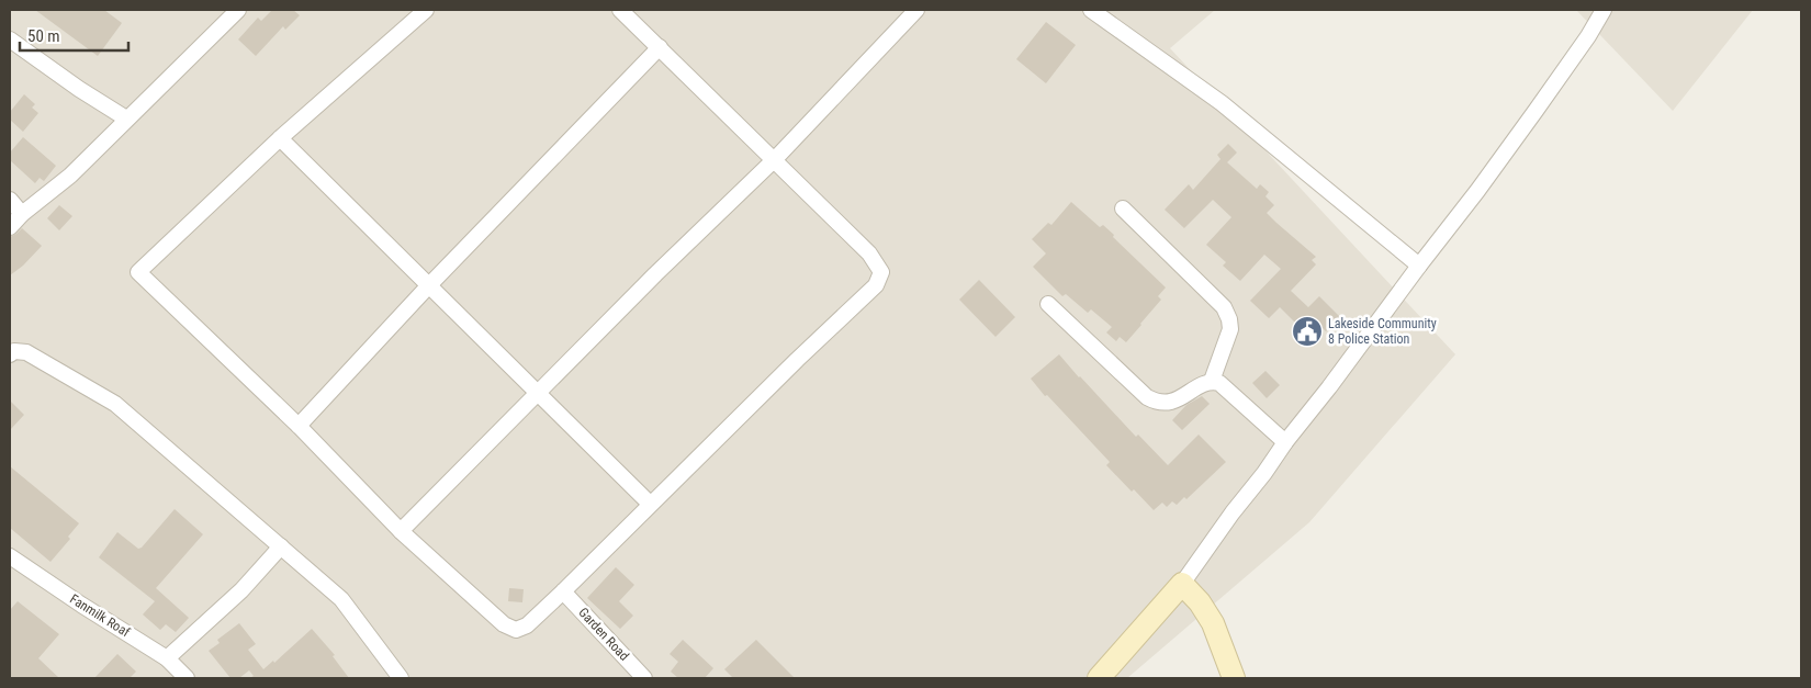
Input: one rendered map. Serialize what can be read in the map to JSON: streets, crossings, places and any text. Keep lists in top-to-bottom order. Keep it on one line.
{"streets":{"street":["Fanmilk Roaf","Garden Road"]},"places":{"public building":["Lakeside Community 8 Police Station"]},"scale_bar":"50 m"}
